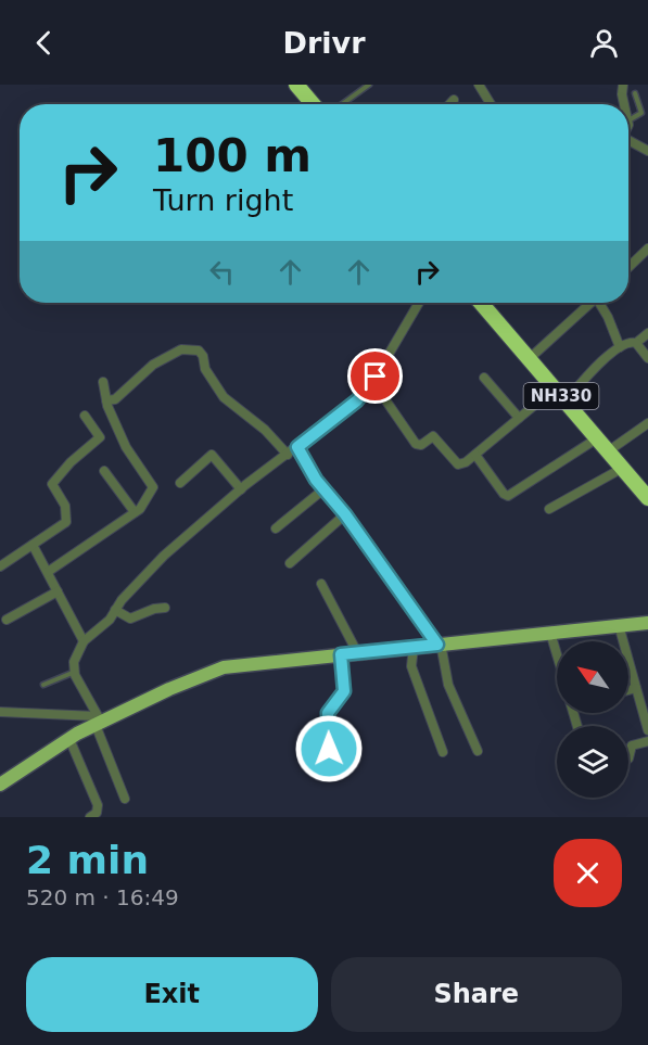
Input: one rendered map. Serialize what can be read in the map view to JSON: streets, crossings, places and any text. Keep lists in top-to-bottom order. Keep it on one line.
{"streets":{"highway":["NH330"]},"north":"top left","page":{"header":"Drivr","turn":["100 m","Turn right"],"heading":["2 min","520 m · 16:49"],"buttons":["Exit","Share"]}}
